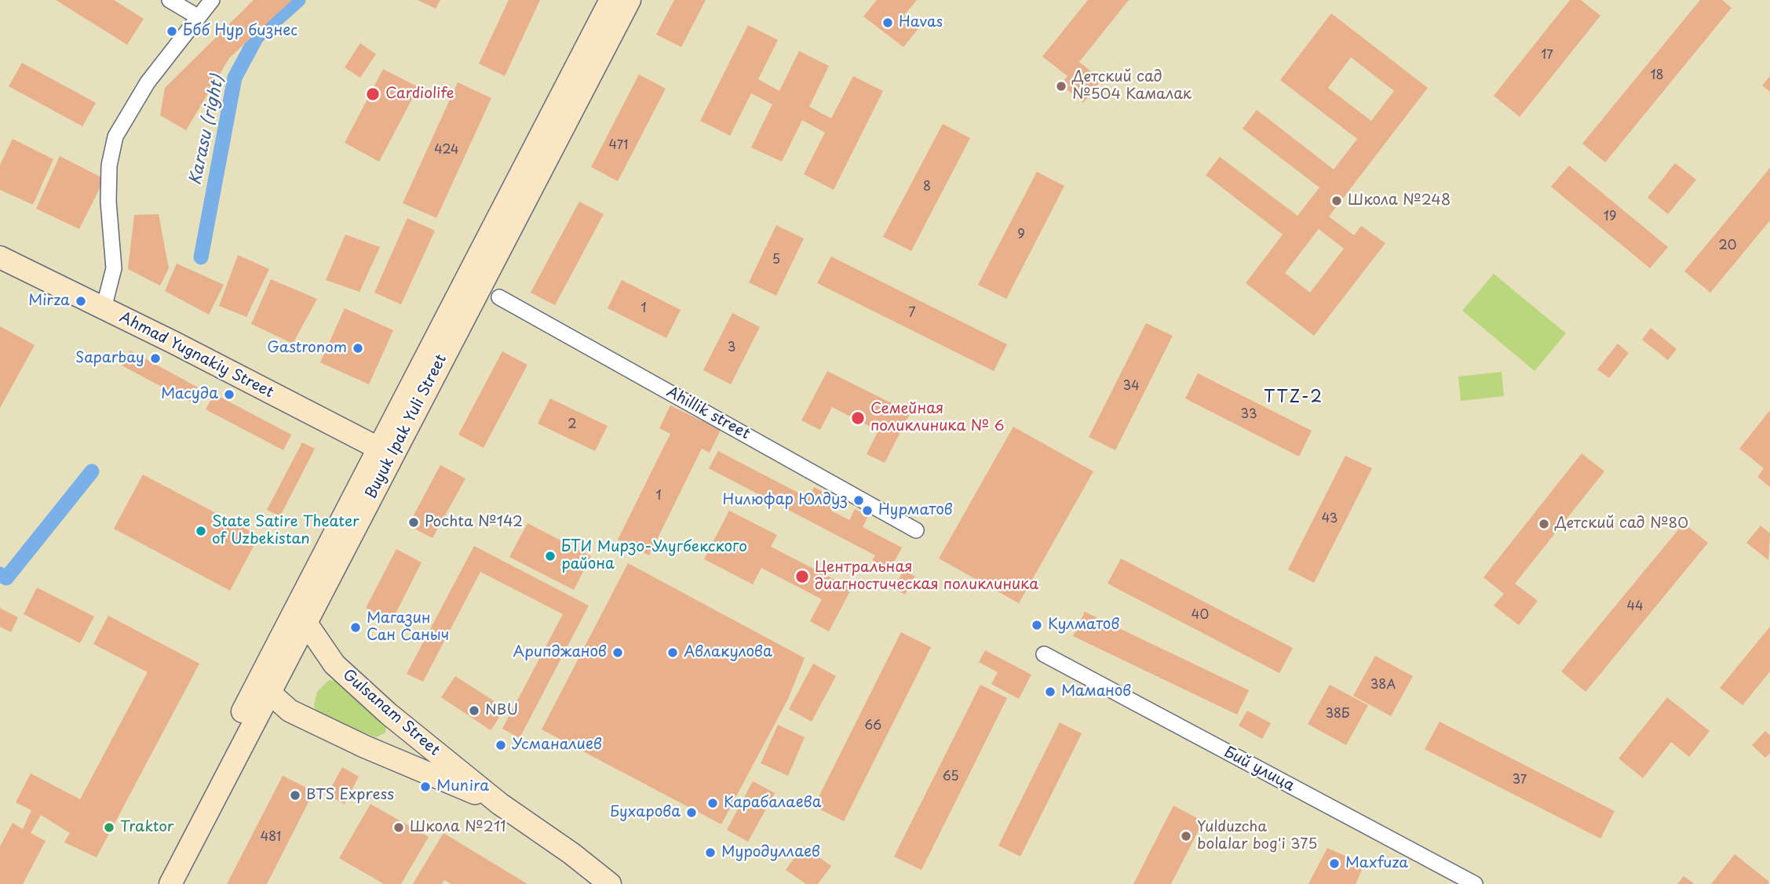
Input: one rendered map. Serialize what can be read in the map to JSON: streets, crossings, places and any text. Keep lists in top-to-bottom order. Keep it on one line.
{"streets":{"main road":["Ahmad Yugnakiy Street","Buyuk Ipak Yuli Street","Gulsanam Street"],"street":["Ahillik street","Бий улица"]},"crossings":[["Ahmad Yugnakiy Street","Buyuk Ipak Yuli Street"],["Buyuk Ipak Yuli Street","Gulsanam Street"]],"districts":["TTZ-2"],"water":["Karasu (right)"],"places":["Havas","Ббб Нур бизнес","Детский сад №504 Камалак","Cardiolife","Школа №248","Mirza","Gastronom","Saparbay","Масуда","Семейная поликлиника № 6","Нилюфар Юлдуз","Нурматов","Pochta №142","Детский сад №80","State Satire Theater of Uzbekistan","БТИ Мирзо-Улугбекского района","Центральная диагностическая поликлиника","Кулматов","Магазин Сан Саныч","Арипджанов","Авлакулова","Маманов","NBU","Усманалиев","Munira","BTS Express","Карабалаева","Бухарова","Traktor","Школа №211","Yulduzcha bolalar bog'i 375","Муродуллаев","Maxfuza"],"house_numbers":["17","18","471","424","8","19","9","20","5","1","7","3","34","33","2","1","43","44","40","38A","38Б","66","65","37","481"]}
